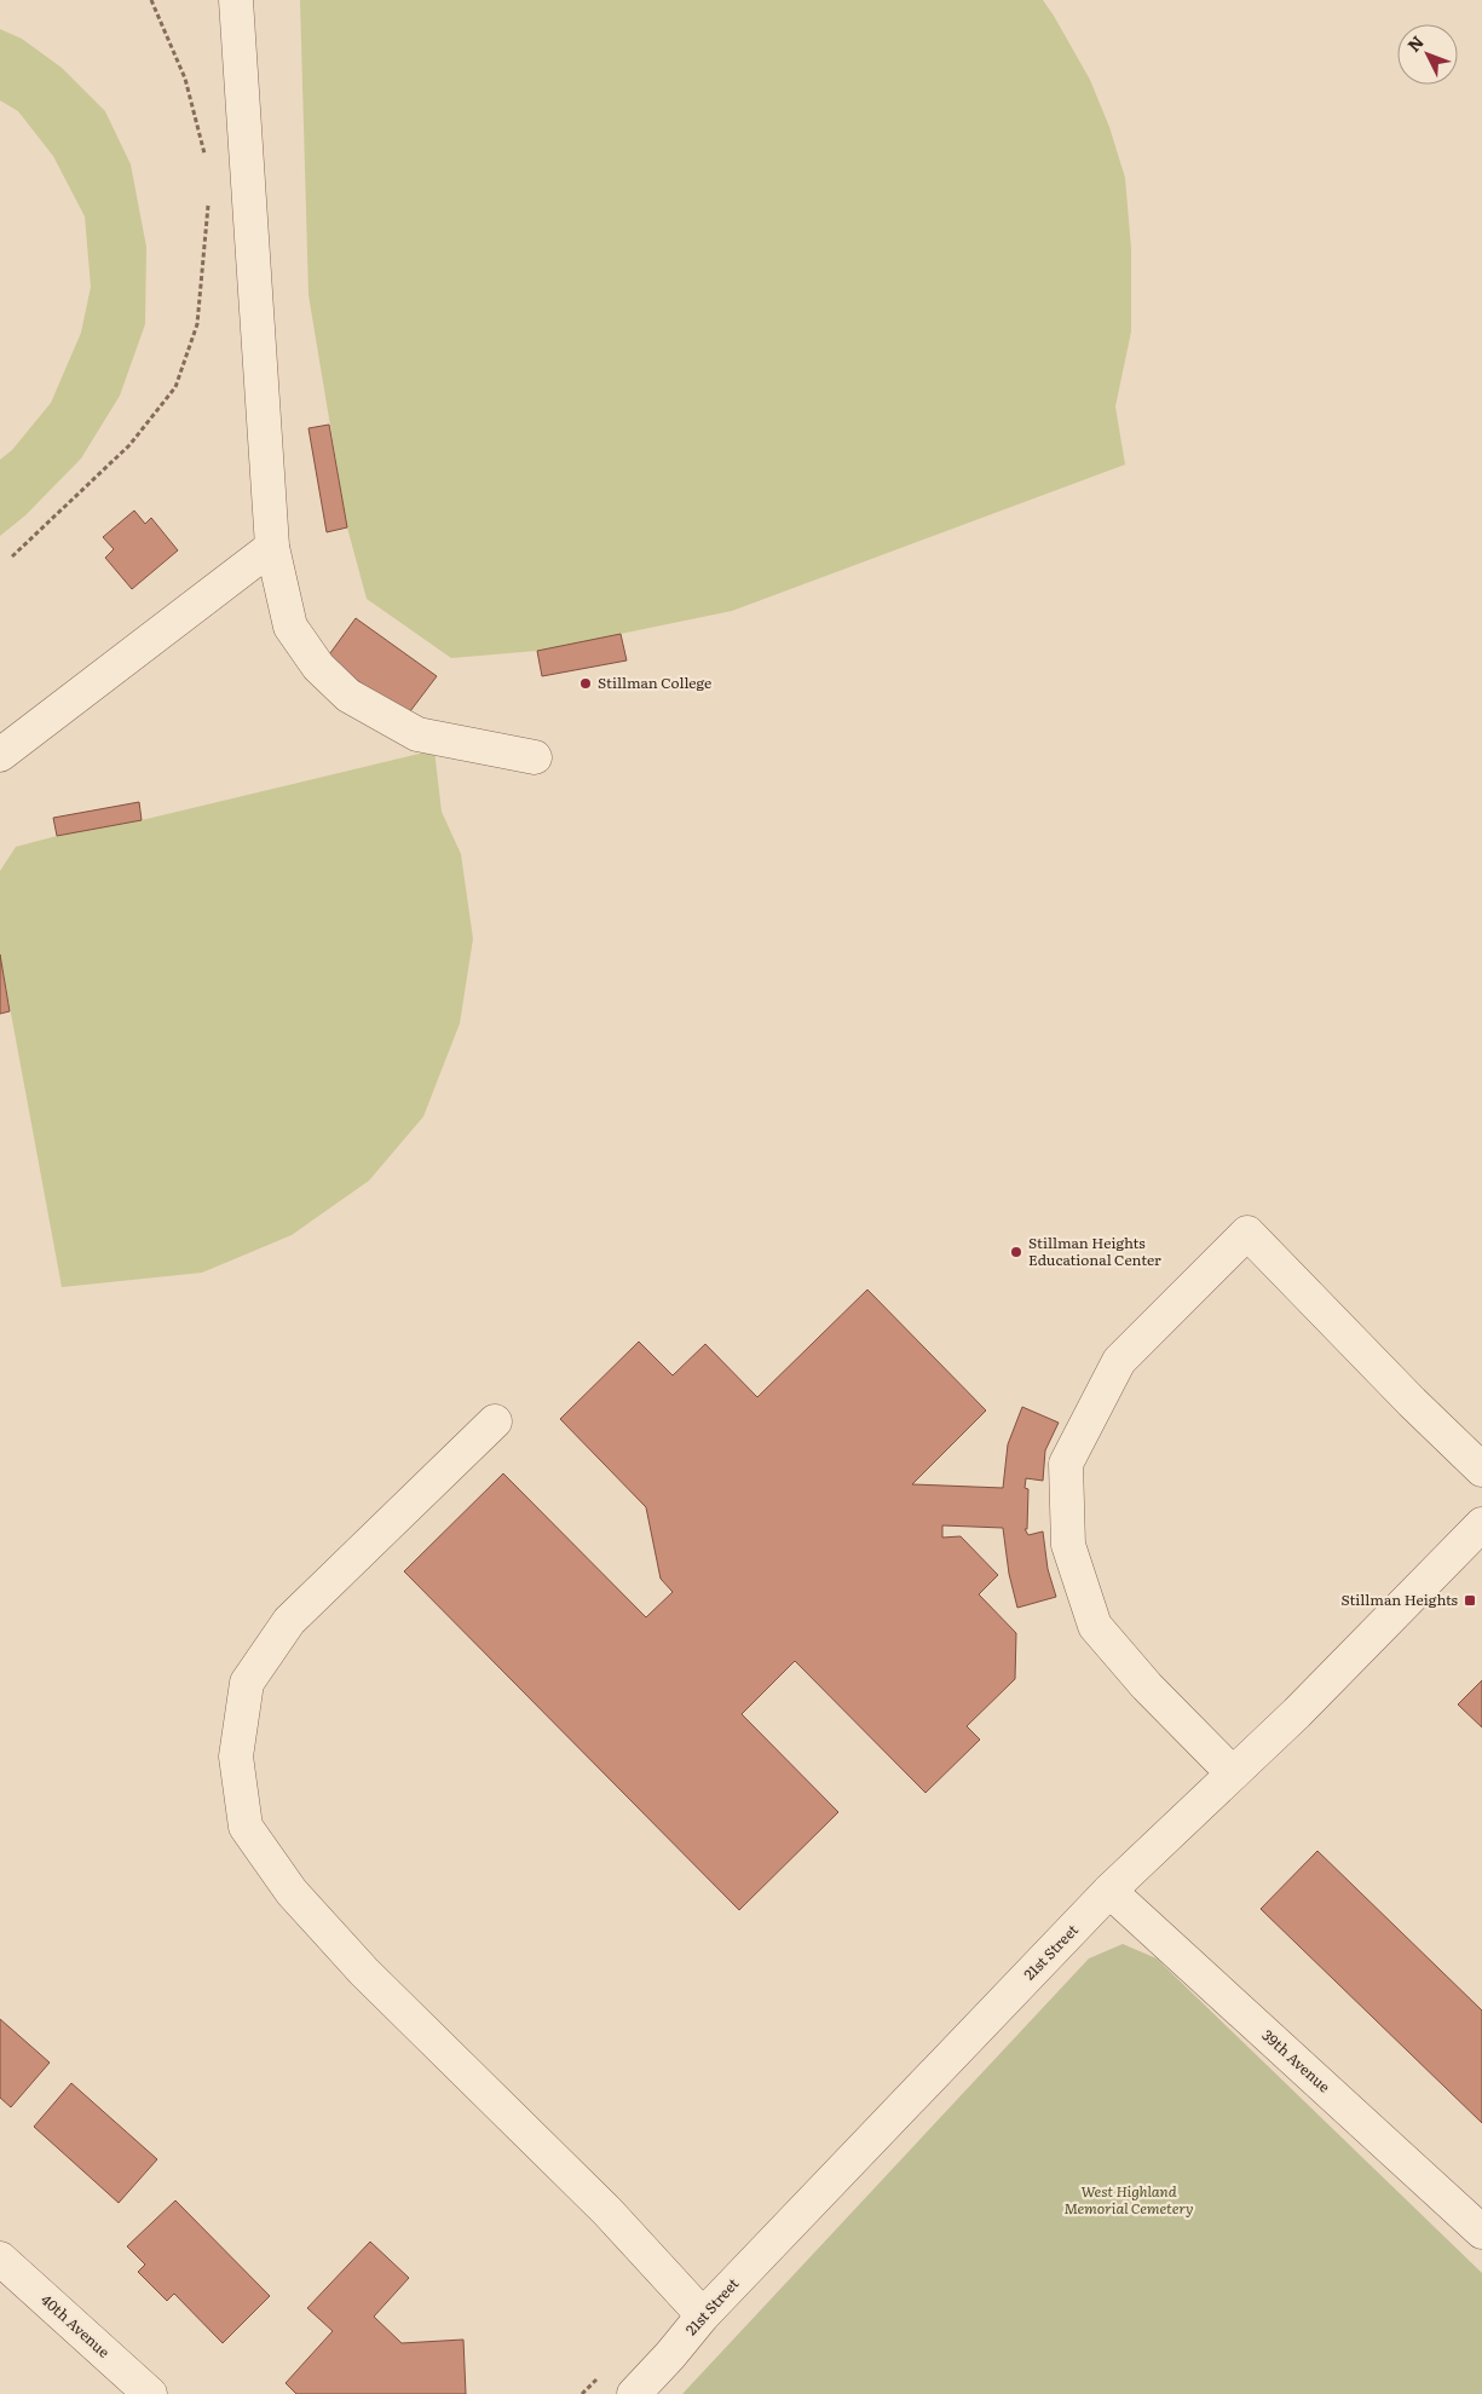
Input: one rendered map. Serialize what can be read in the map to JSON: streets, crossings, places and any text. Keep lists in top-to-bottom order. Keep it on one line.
{"streets":{"street":["21st Street","39th Avenue","40th Avenue"]},"crossings":[["21st Street","39th Avenue"]],"parks":["West Highland Memorial Cemetery"],"places":{"other":["Stillman College","Stillman Heights Educational Center"],"transit":["Stillman Heights"]},"north":"top left"}
